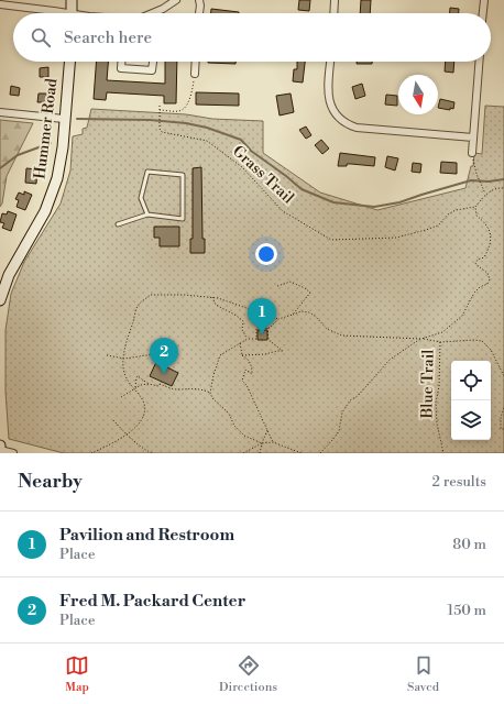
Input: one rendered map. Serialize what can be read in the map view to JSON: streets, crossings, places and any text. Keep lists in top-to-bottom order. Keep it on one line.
{"streets":{"main road":["Hummer Road"],"path":["Grass Trail","Blue Trail"]},"north":"bottom","page":{"search":"Search here","pins":["1","2"],"heading":["Nearby","2 results"],"list":[{"mark":"1","name":"Pavilion and Restroom","note":"Place","value":"80 m"},{"mark":"2","name":"Fred M. Packard Center","note":"Place","value":"150 m"}],"nav":["Map","Directions","Saved"]}}
